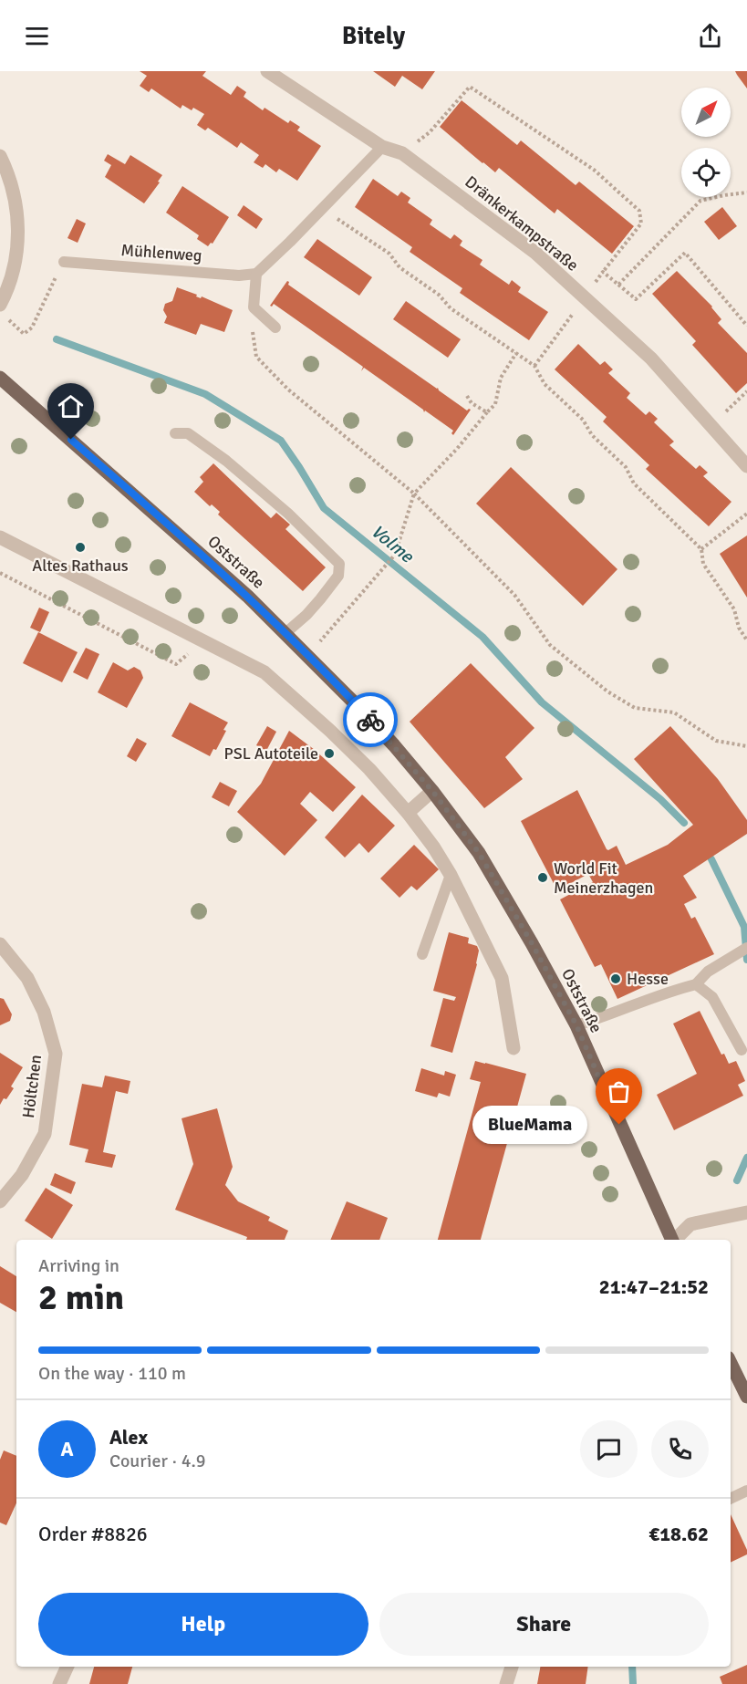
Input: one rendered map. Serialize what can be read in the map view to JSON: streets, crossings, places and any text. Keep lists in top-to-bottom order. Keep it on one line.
{"streets":{"main road":["Oststraße"],"street":["Dränkerkampstraße","Höltchen"],"lane":["Mühlenweg"]},"water":["Volme"],"places":["Altes Rathaus","PSL Autoteile","World Fit Meinerzhagen","Hesse","BlueMama"],"north":"top right","page":{"header":"Bitely","bubble":"BlueMama","heading":["2 min","Arriving in","21:47–21:52"],"panel":["Alex","Courier · 4.9","Order #8826","€18.62"],"bar":"On the way · 110 m","round":"A","buttons":["Help","Share"]}}
